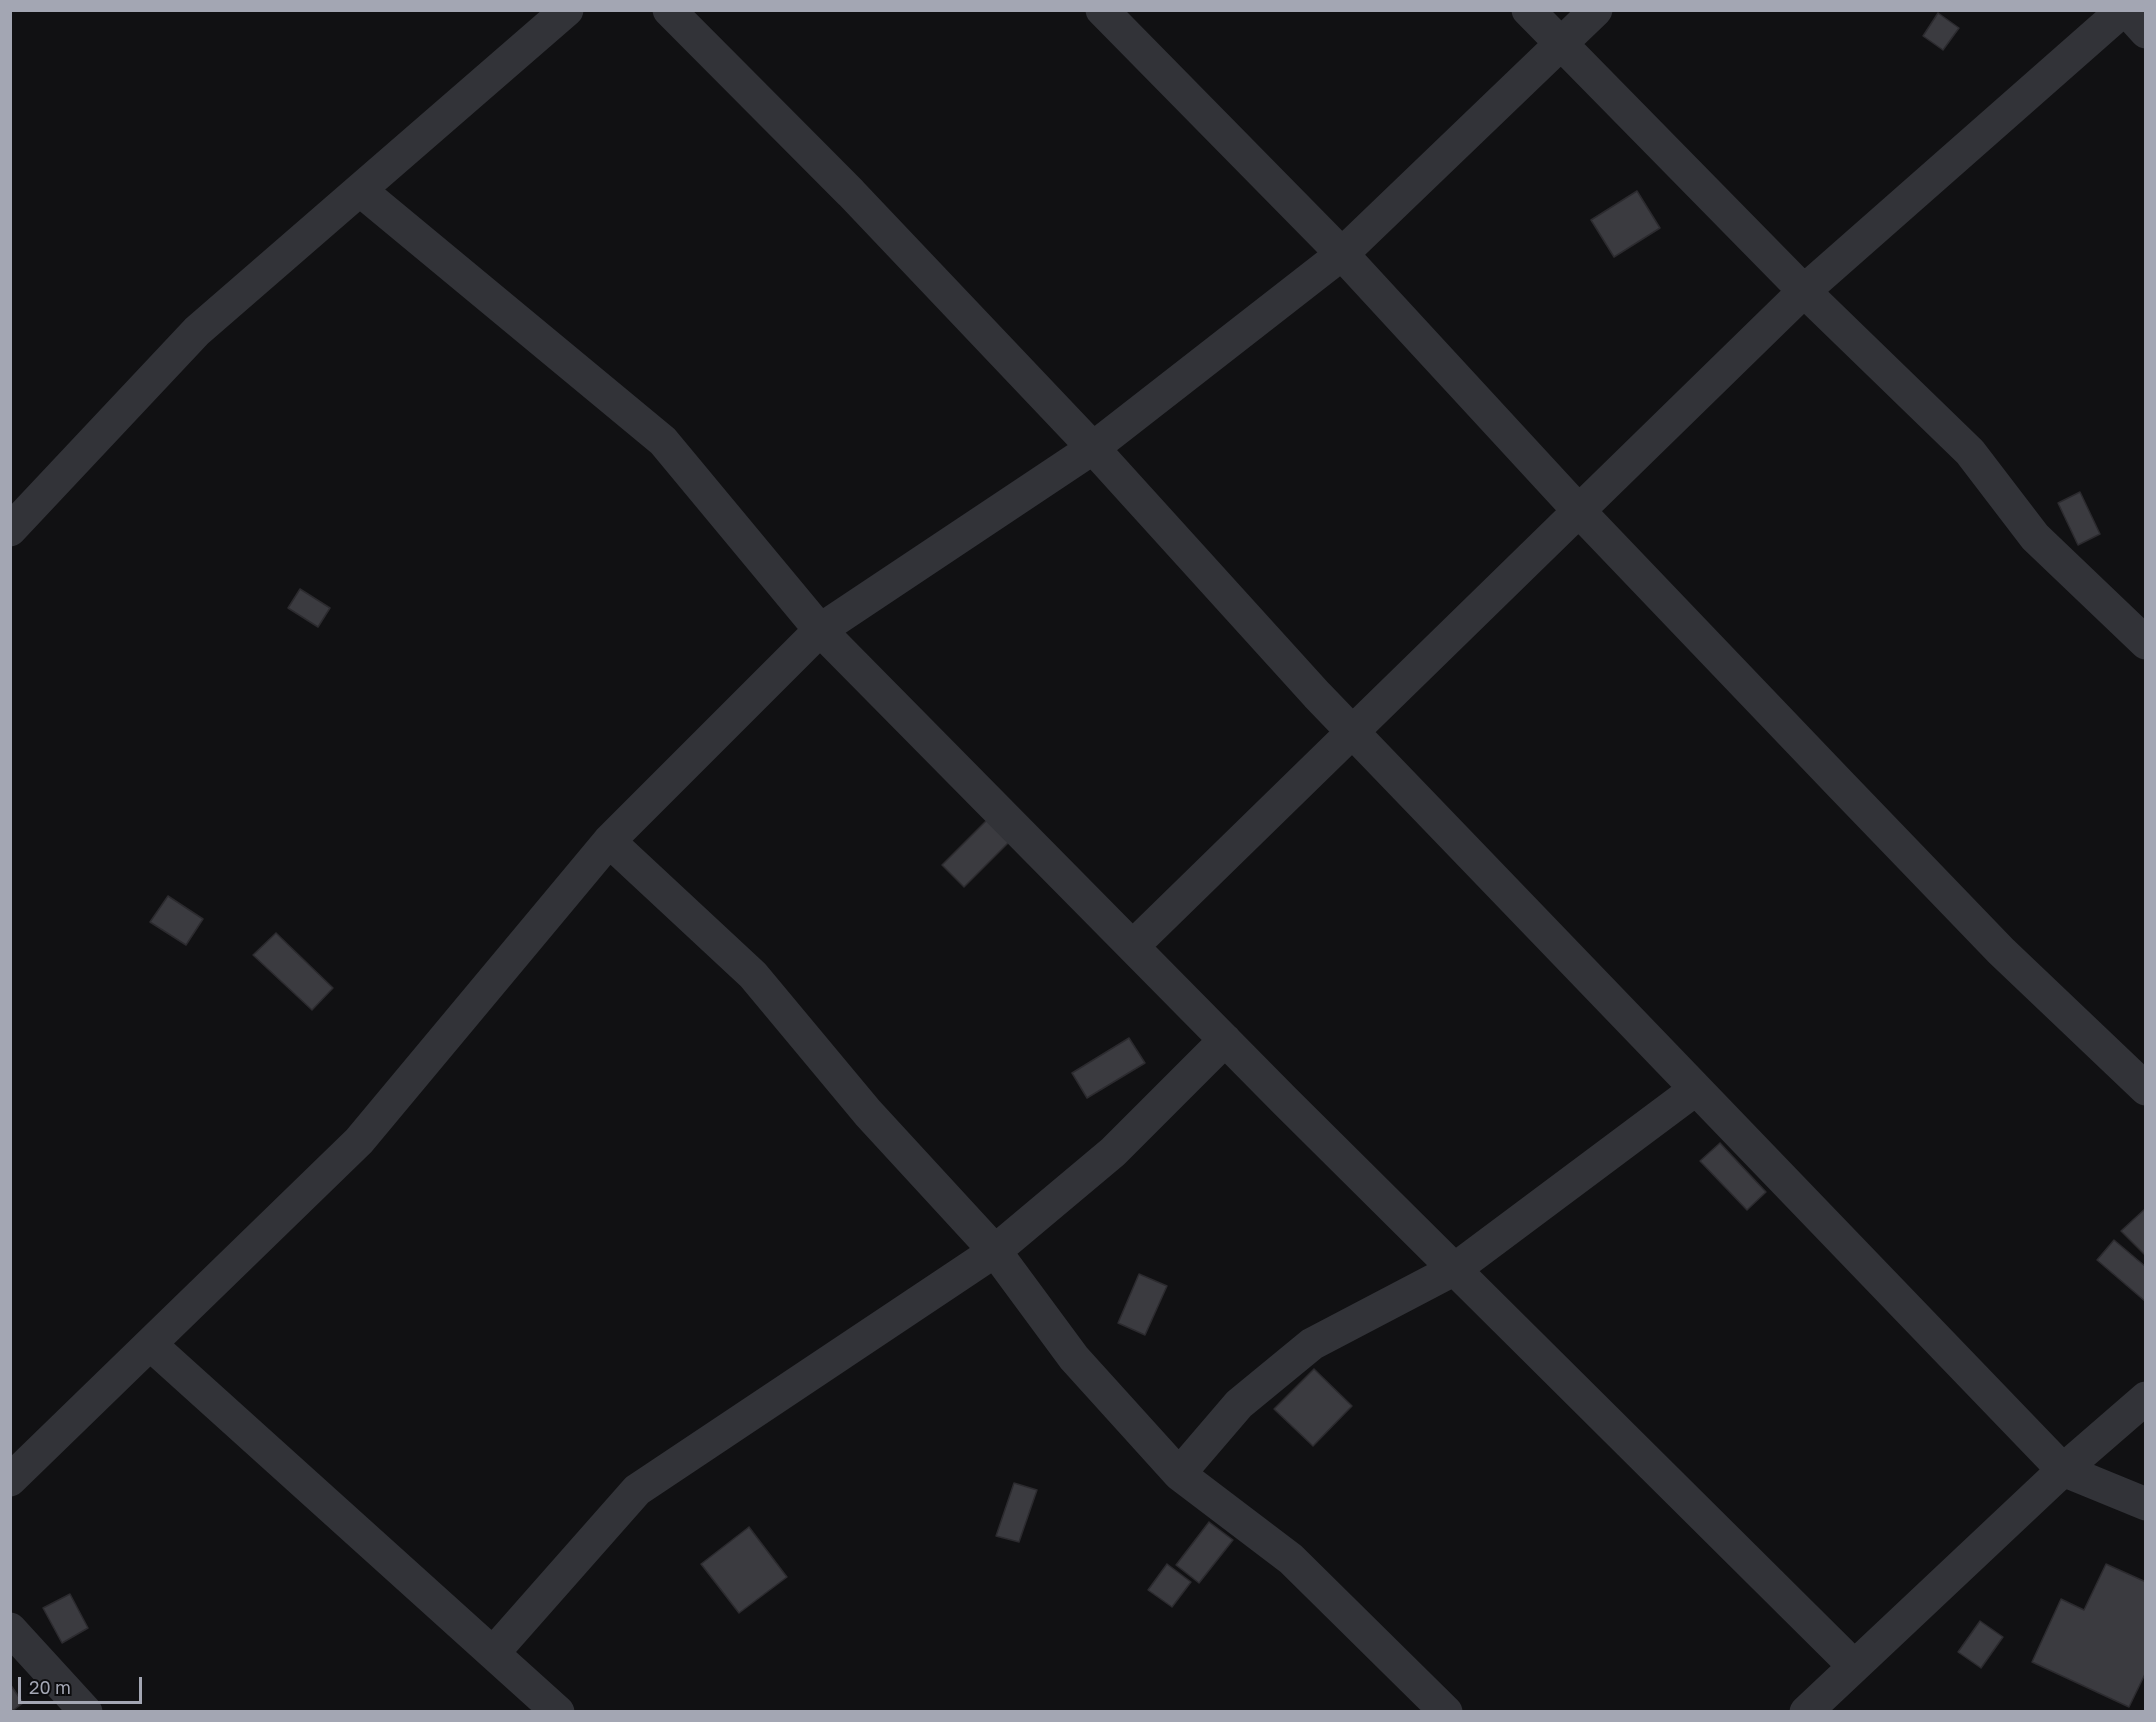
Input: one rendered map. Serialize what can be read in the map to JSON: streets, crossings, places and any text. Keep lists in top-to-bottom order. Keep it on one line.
{"scale_bar":"20 m"}
